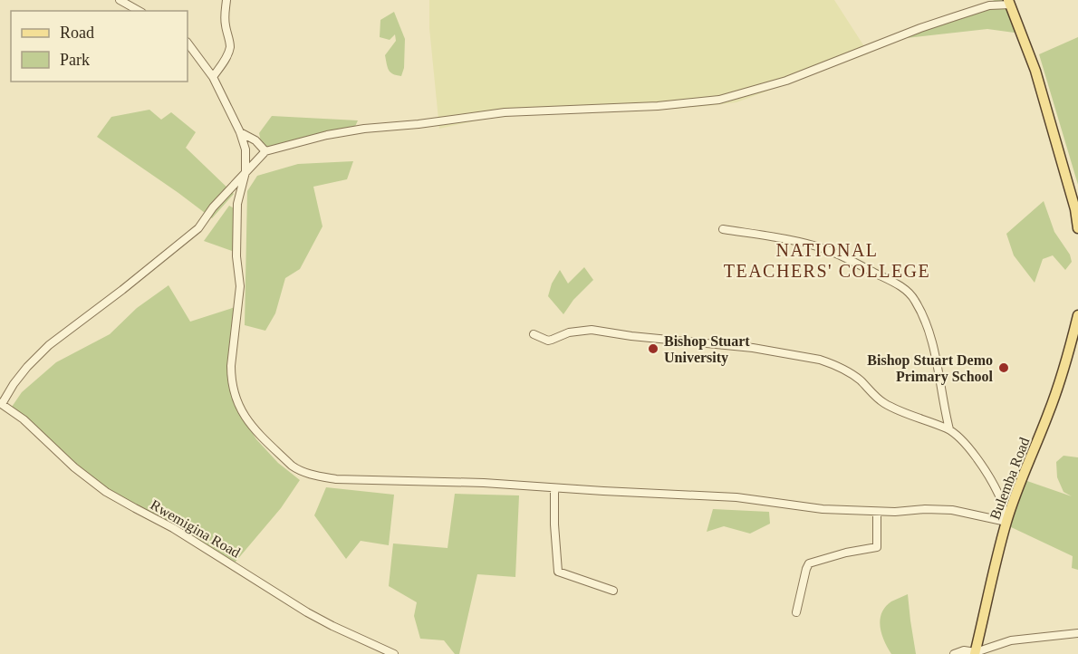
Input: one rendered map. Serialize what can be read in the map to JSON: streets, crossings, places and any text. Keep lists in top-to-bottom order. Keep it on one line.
{"streets":{"main road":["Bulemba Road"],"street":["Rwemigina Road"]},"districts":["NATIONAL TEACHERS' COLLEGE"],"places":["Bishop Stuart University","Bishop Stuart Demo Primary School"],"legend":["Road","Park"]}
